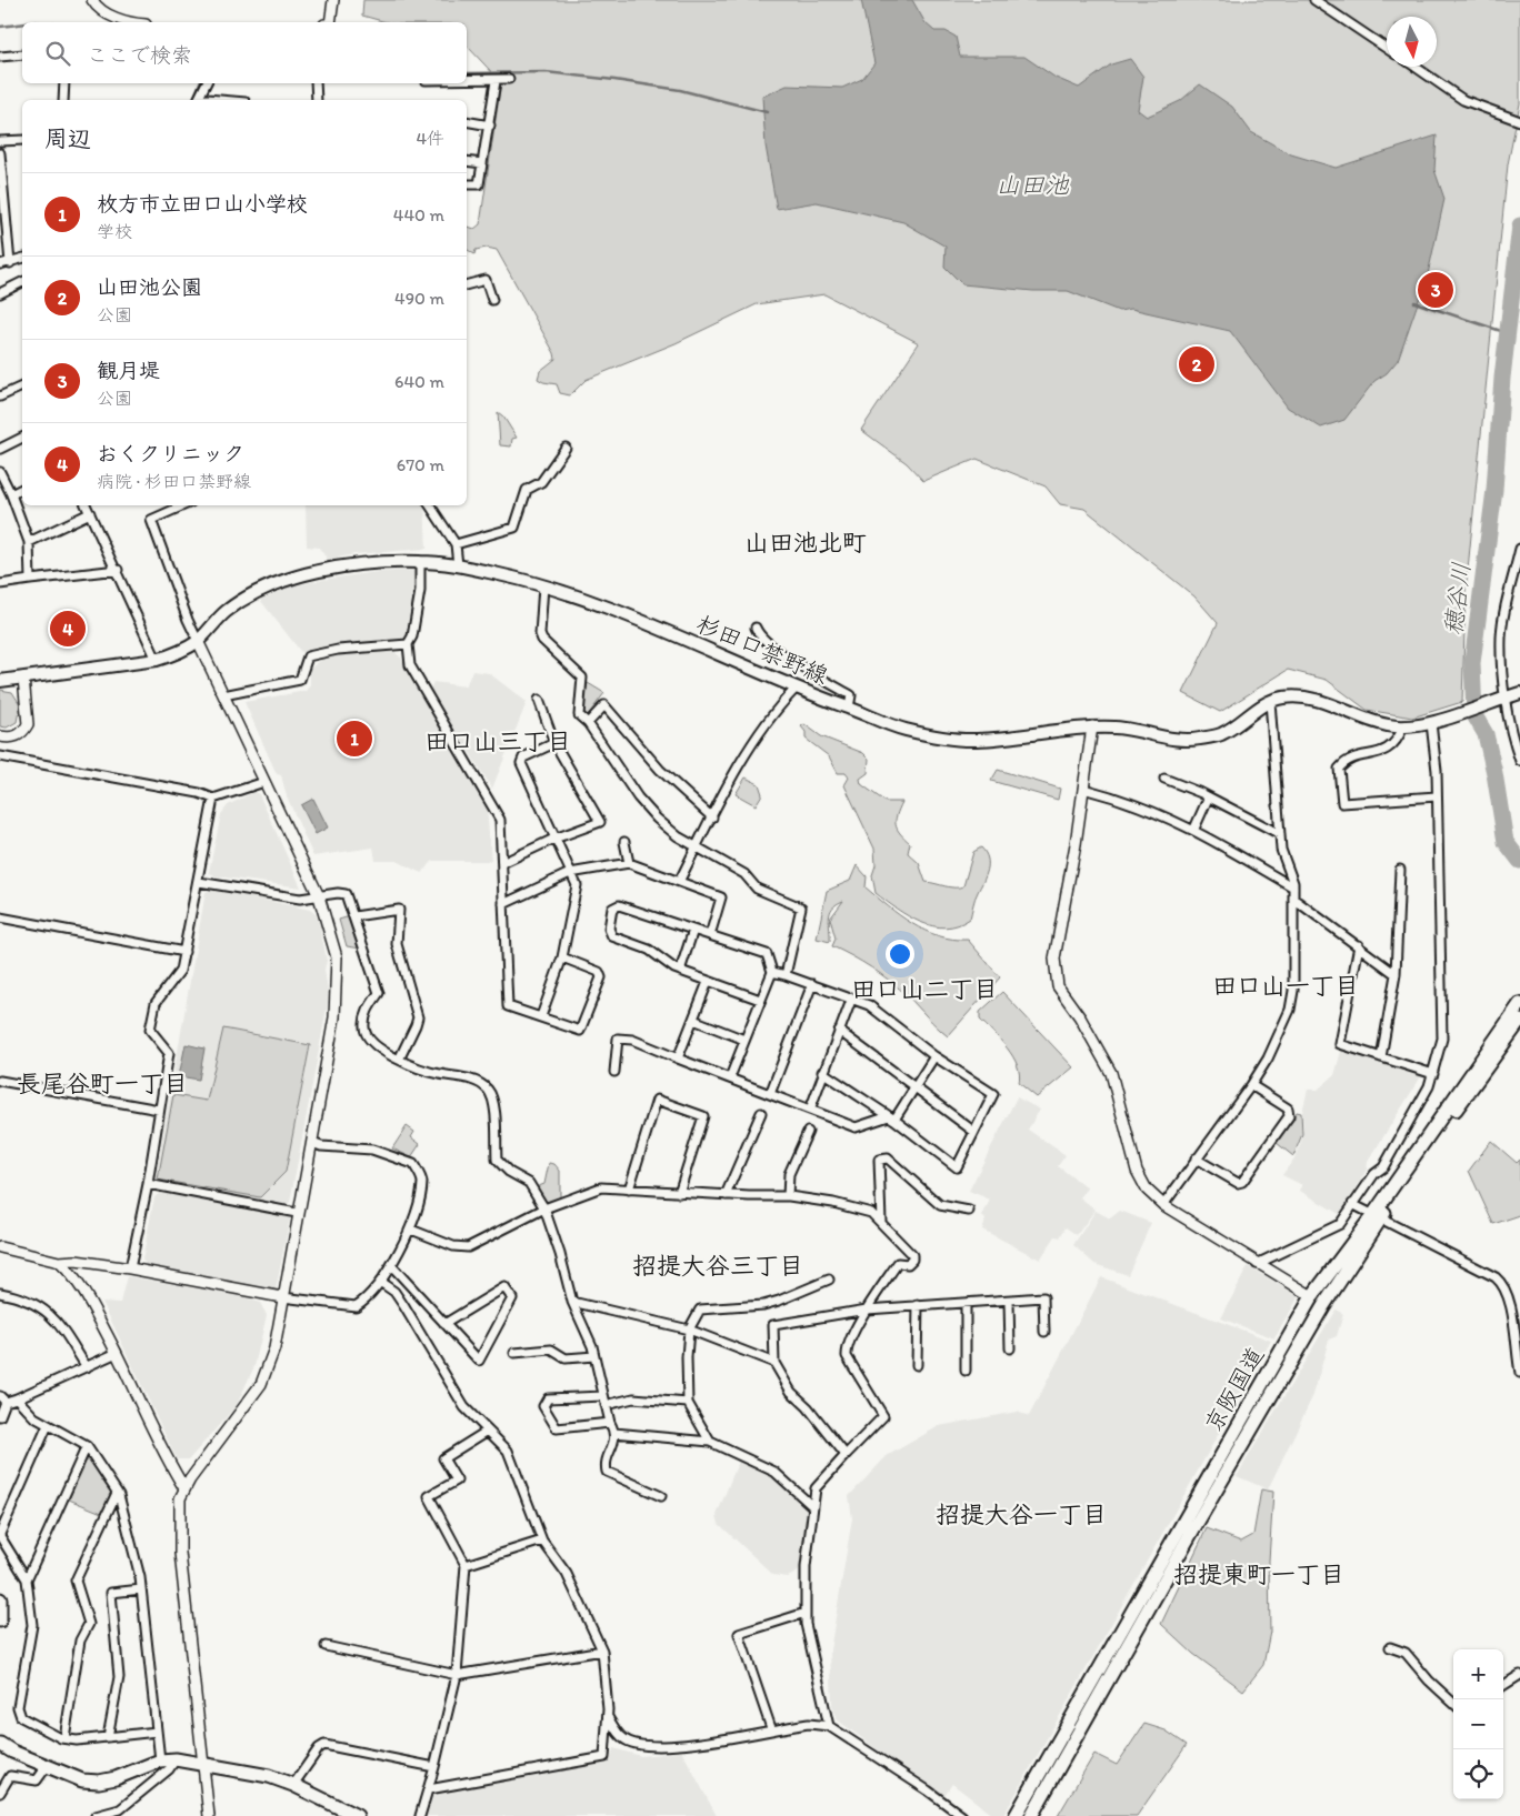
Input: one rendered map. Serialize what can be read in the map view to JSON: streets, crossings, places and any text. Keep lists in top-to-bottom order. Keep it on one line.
{"streets":{"main road":["杉田口禁野線","京阪国道"]},"districts":["山田池北町","田口山三丁目","田口山一丁目","田口山二丁目","長尾谷町一丁目","招提大谷三丁目","招提大谷一丁目","招提東町一丁目"],"water":["山田池","穂谷川"],"north":"bottom","page":{"search":"ここで検索","heading":["周辺","4件"],"list":[{"mark":"1","name":"枚方市立田口山小学校","note":"学校","value":"440 m"},{"mark":"2","name":"山田池公園","note":"公園","value":"490 m"},{"mark":"3","name":"観月堤","note":"公園","value":"640 m"},{"mark":"4","name":"おくクリニック","note":"病院 · 杉田口禁野線","value":"670 m"}],"pins":["3","2","4","1"],"map_buttons":["+","−"]}}
